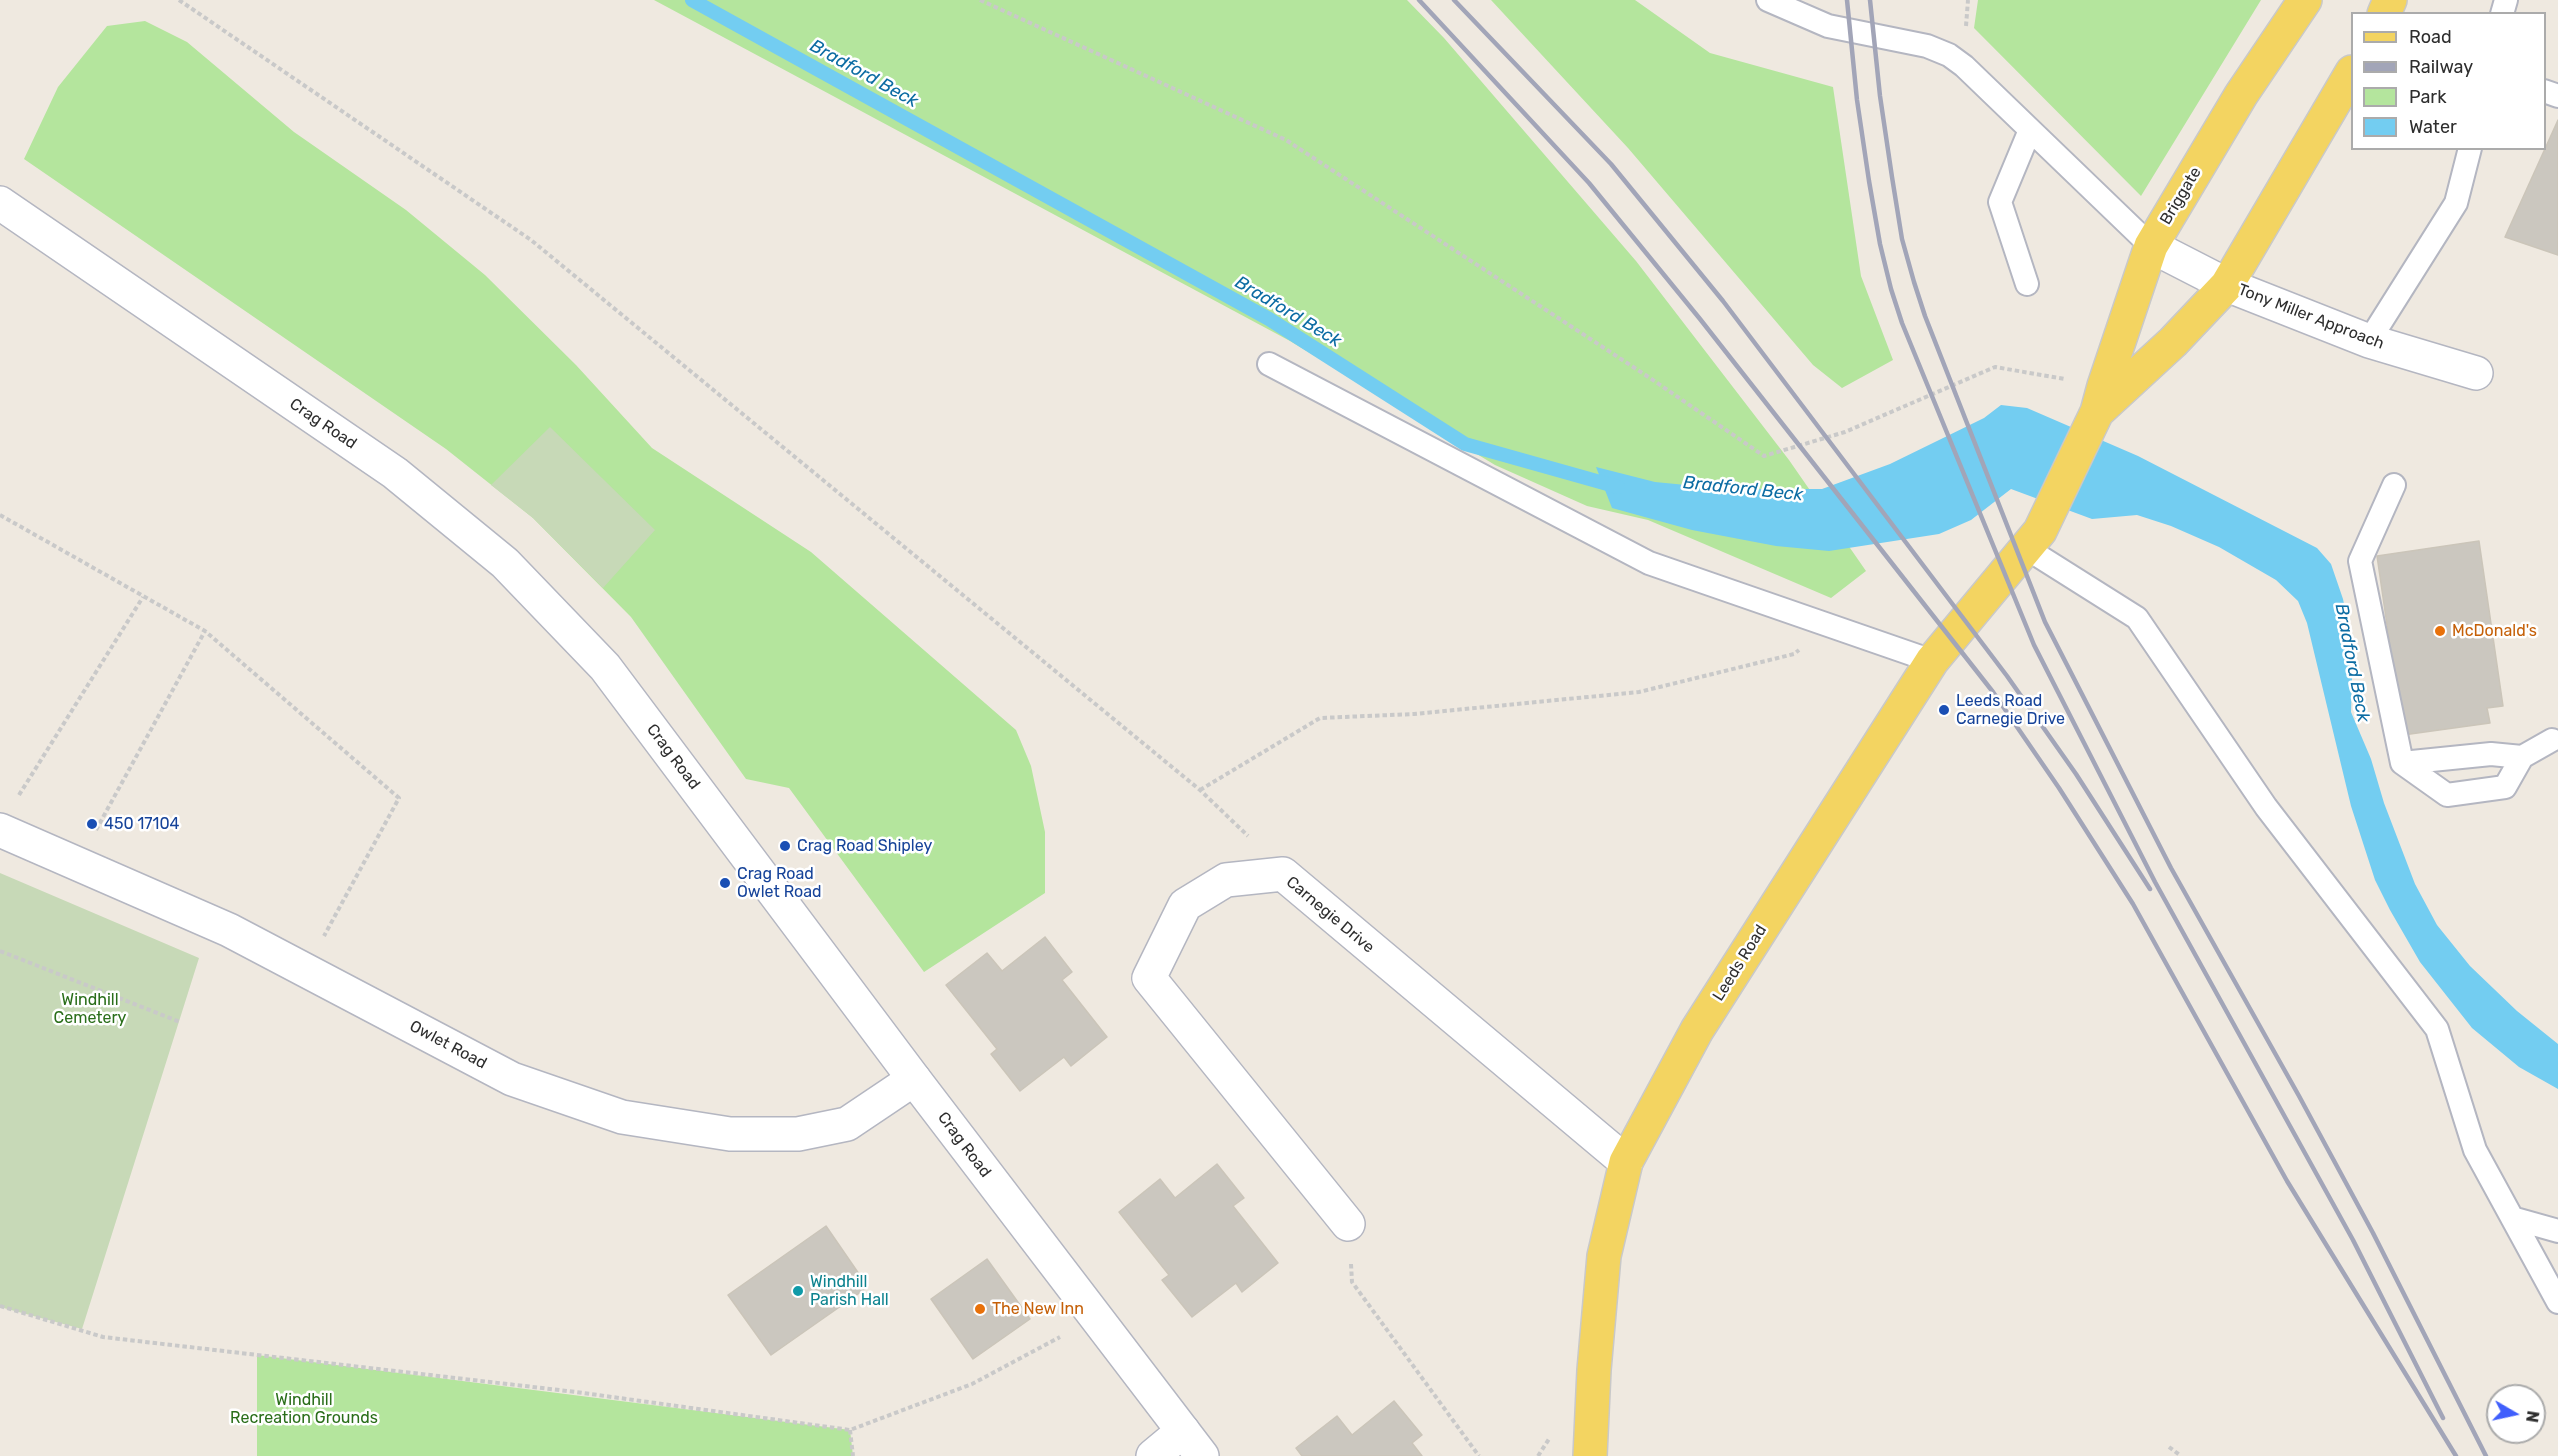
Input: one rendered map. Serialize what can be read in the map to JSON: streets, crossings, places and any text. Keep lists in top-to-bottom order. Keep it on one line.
{"streets":{"main road":["Briggate","Leeds Road"],"street":["Tony Miller Approach","Crag Road","Carnegie Drive","Owlet Road"]},"crossings":[["Briggate","Tony Miller Approach"],["Briggate","Leeds Road"],["Crag Road","Owlet Road"],["Carnegie Drive","Leeds Road"]],"water":["Bradford Beck"],"parks":["Windhill Cemetery","Windhill Recreation Grounds"],"places":["McDonald's","Leeds Road Carnegie Drive","450 17104","Crag Road Shipley","Crag Road Owlet Road","Windhill Parish Hall","The New Inn"],"legend":["Road","Railway","Park","Water"],"north":"right"}
